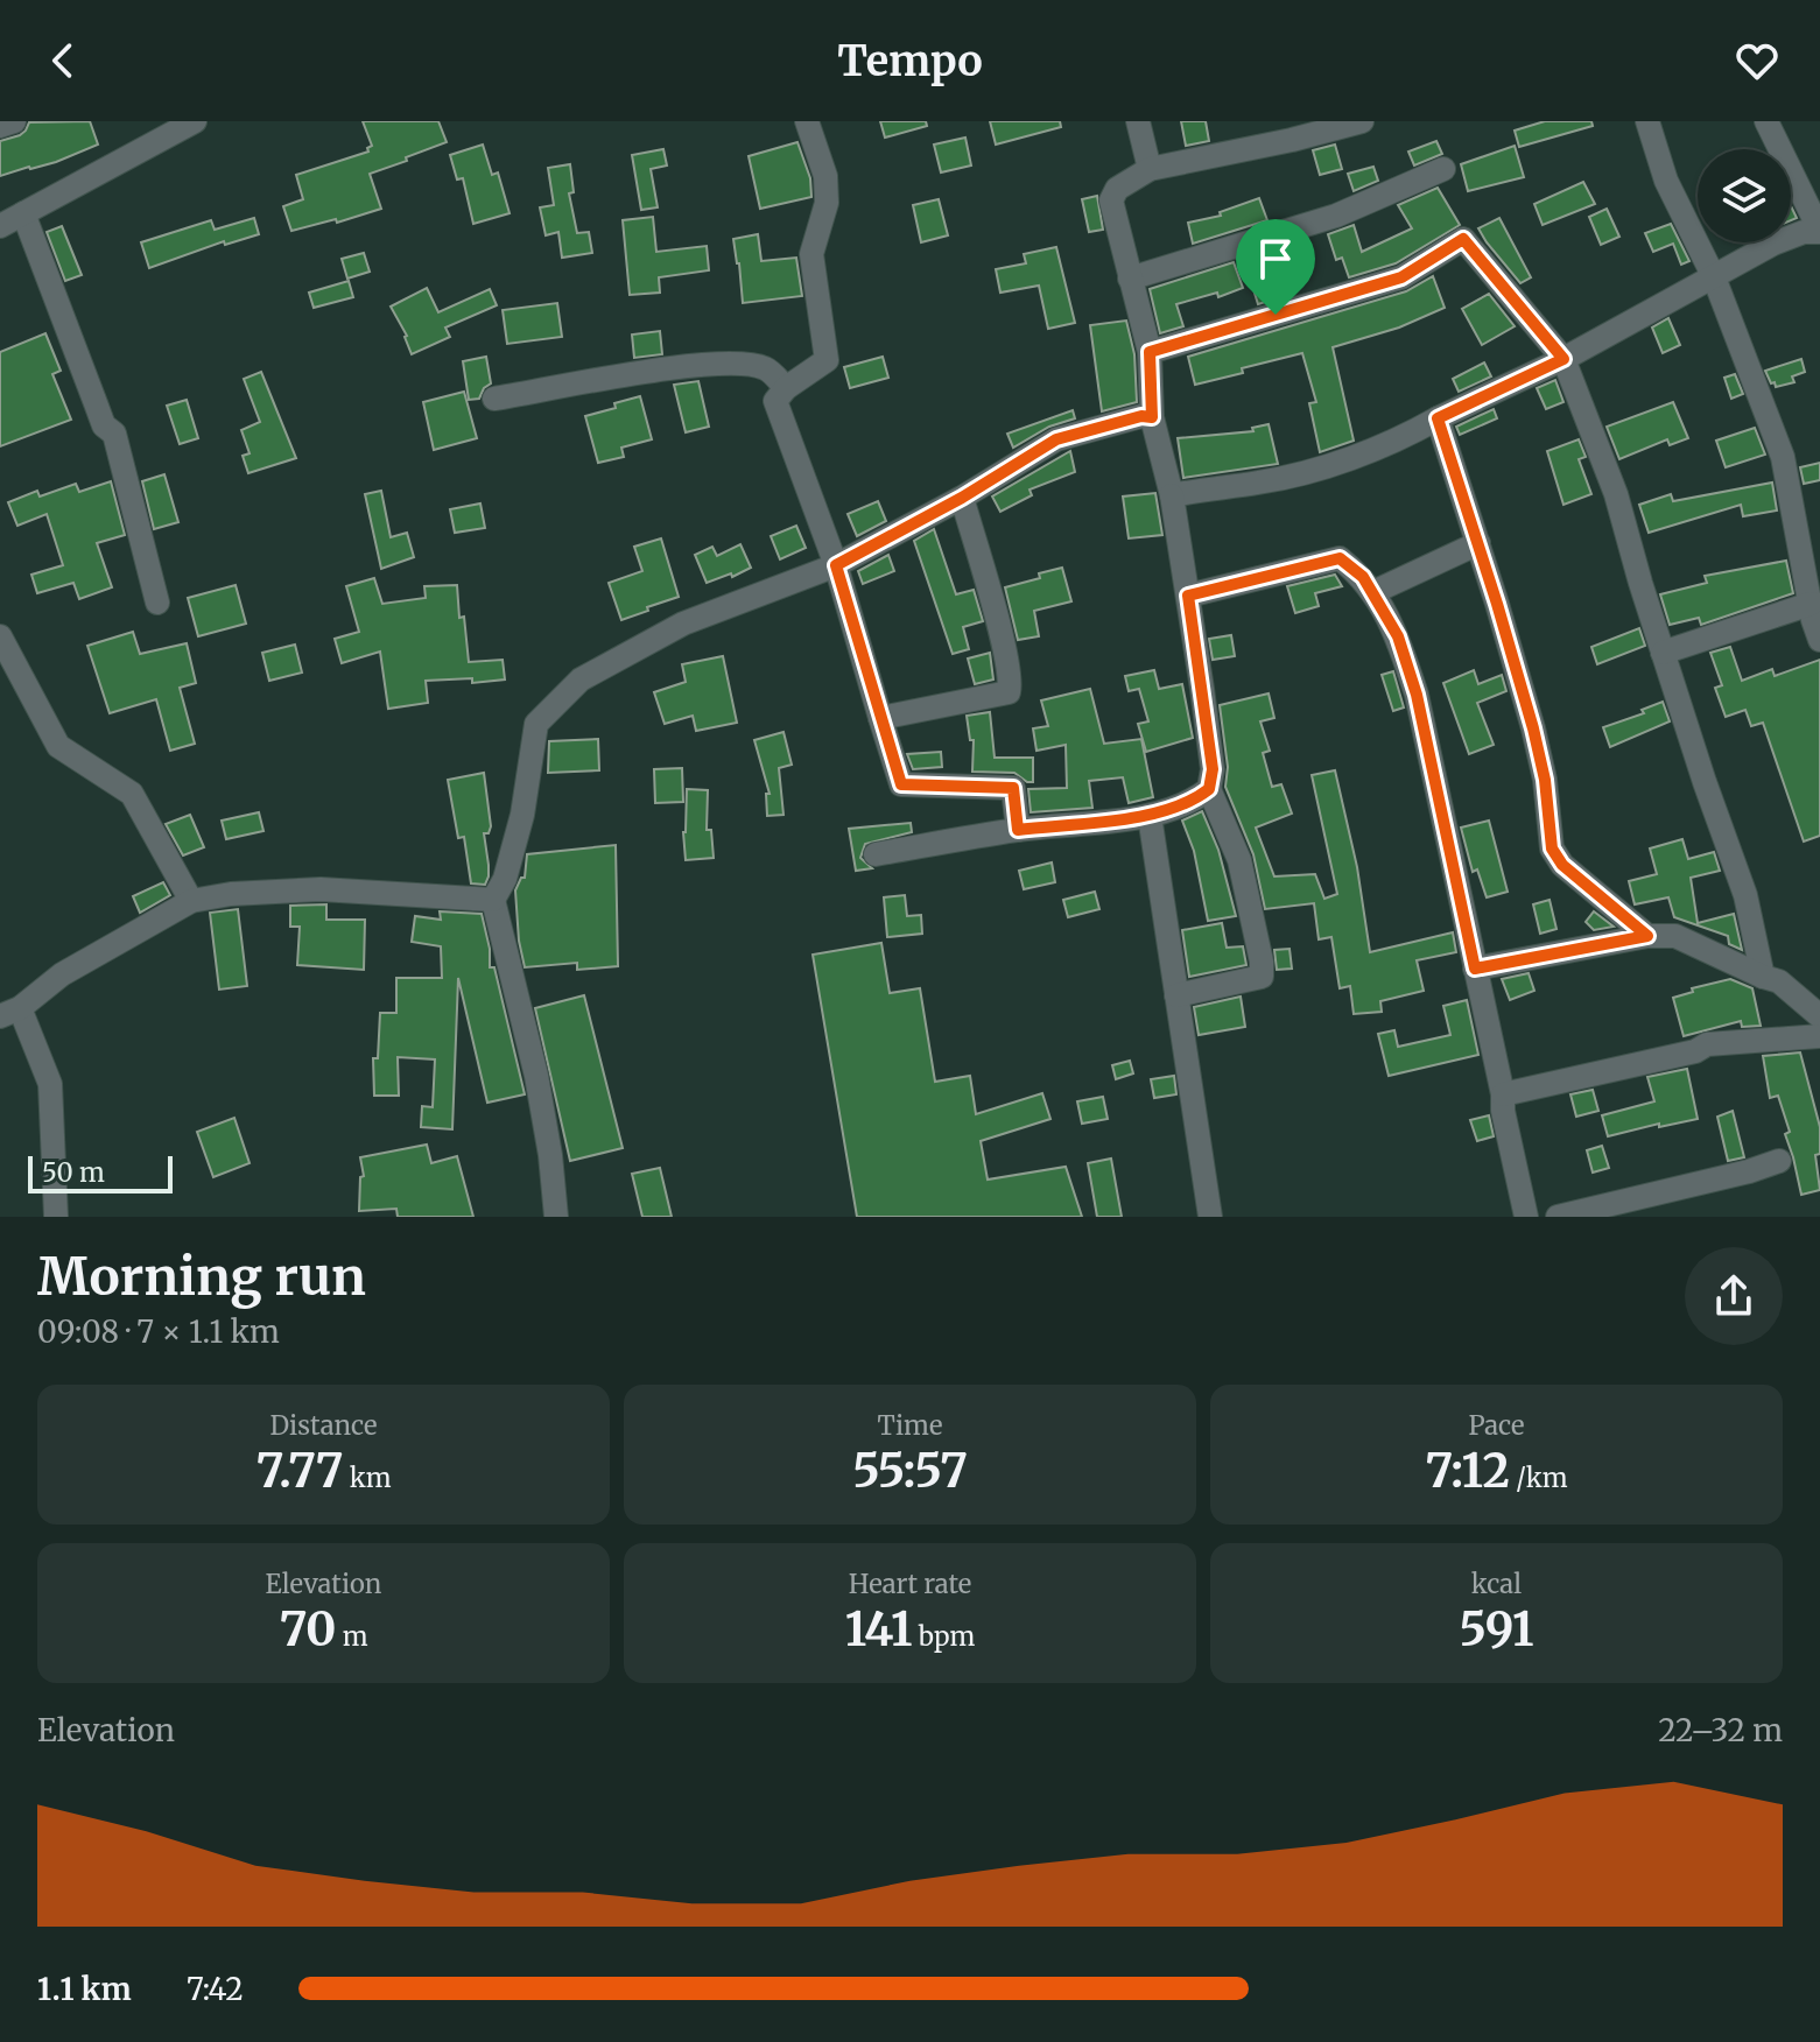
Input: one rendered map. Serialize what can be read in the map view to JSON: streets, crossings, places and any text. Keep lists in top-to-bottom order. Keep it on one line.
{"scale_bar":"50 m","page":{"header":"Tempo","scale":"50 m","heading":["Morning run","09:08 · 7 × 1.1 km"],"stats":[["Distance","7.77 km"],["Time","55:57"],["Pace","7:12 /km"],["Elevation","70 m"],["Heart rate","141 bpm"],["kcal","591"]],"chart":["Elevation","22–32 m"],"list":[{"name":"1.1 km","note":"7:42"}]}}
